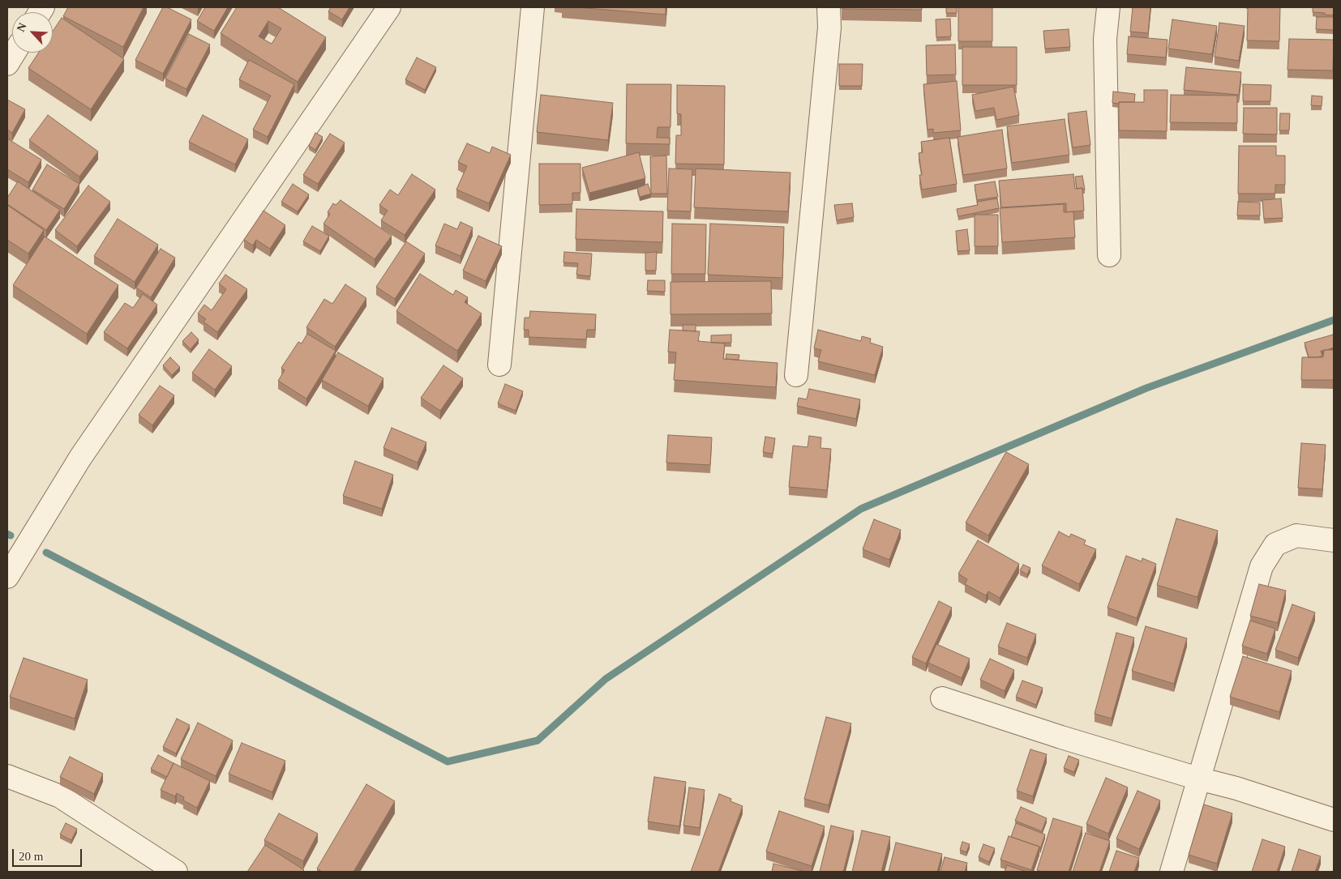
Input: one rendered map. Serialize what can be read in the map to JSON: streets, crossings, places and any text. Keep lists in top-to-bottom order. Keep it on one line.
{"scale_bar":"20 m","north":"top left"}
